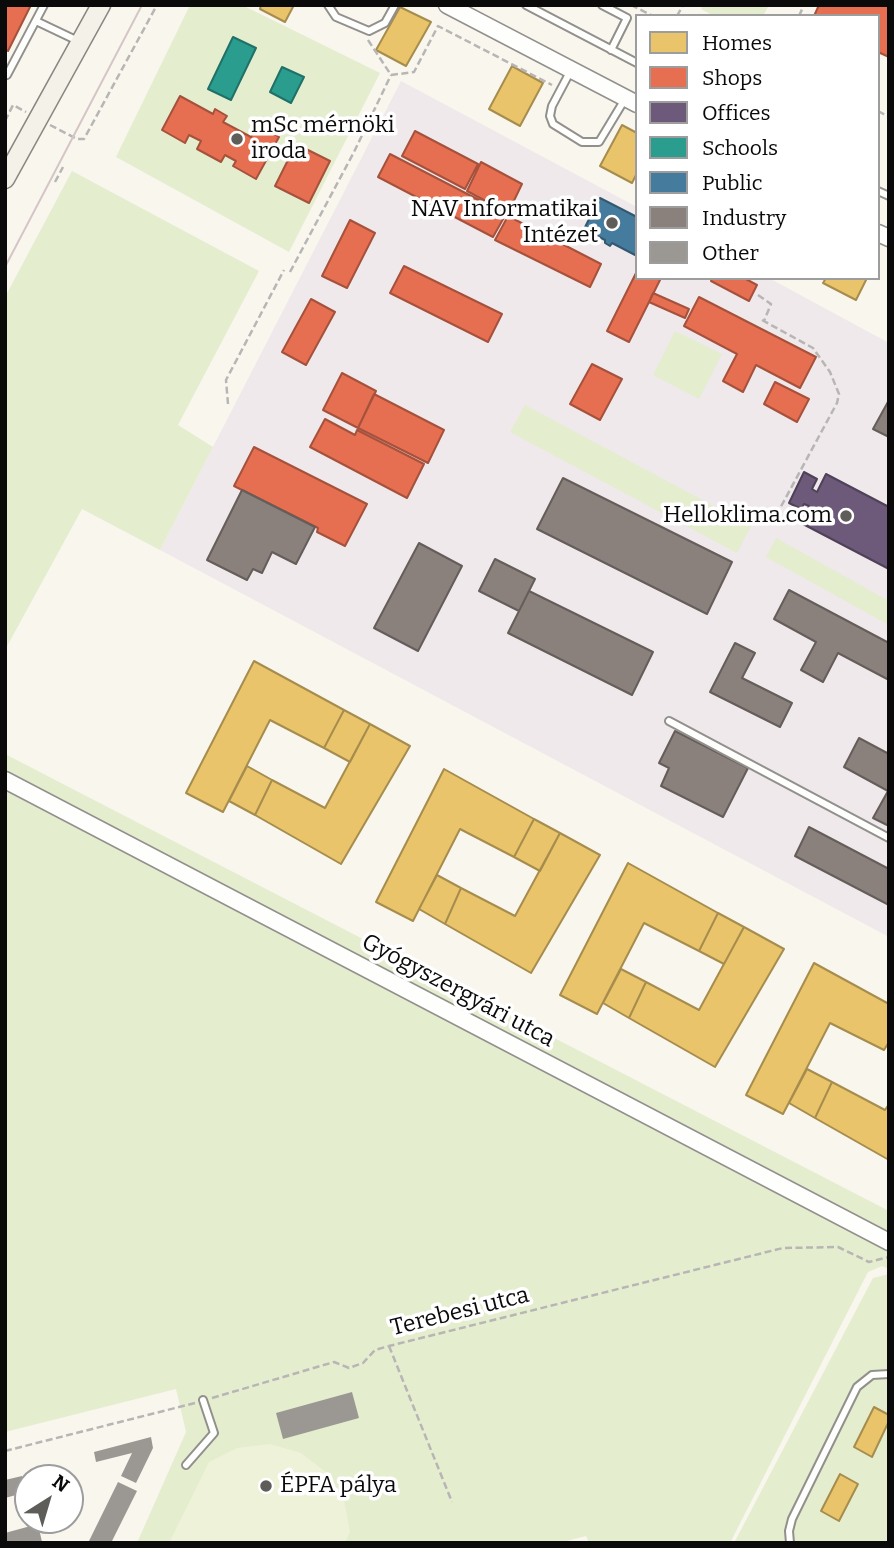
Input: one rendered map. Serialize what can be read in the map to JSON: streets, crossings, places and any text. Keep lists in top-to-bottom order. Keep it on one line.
{"streets":{"street":["Gyógyszergyári utca"],"path":["Terebesi utca"]},"places":["mSc mérnöki iroda","NAV Informatikai Intézet","Helloklima.com","ÉPFA pálya"],"legend":["Homes","Shops","Offices","Schools","Public","Industry","Other"],"north":"top right"}
